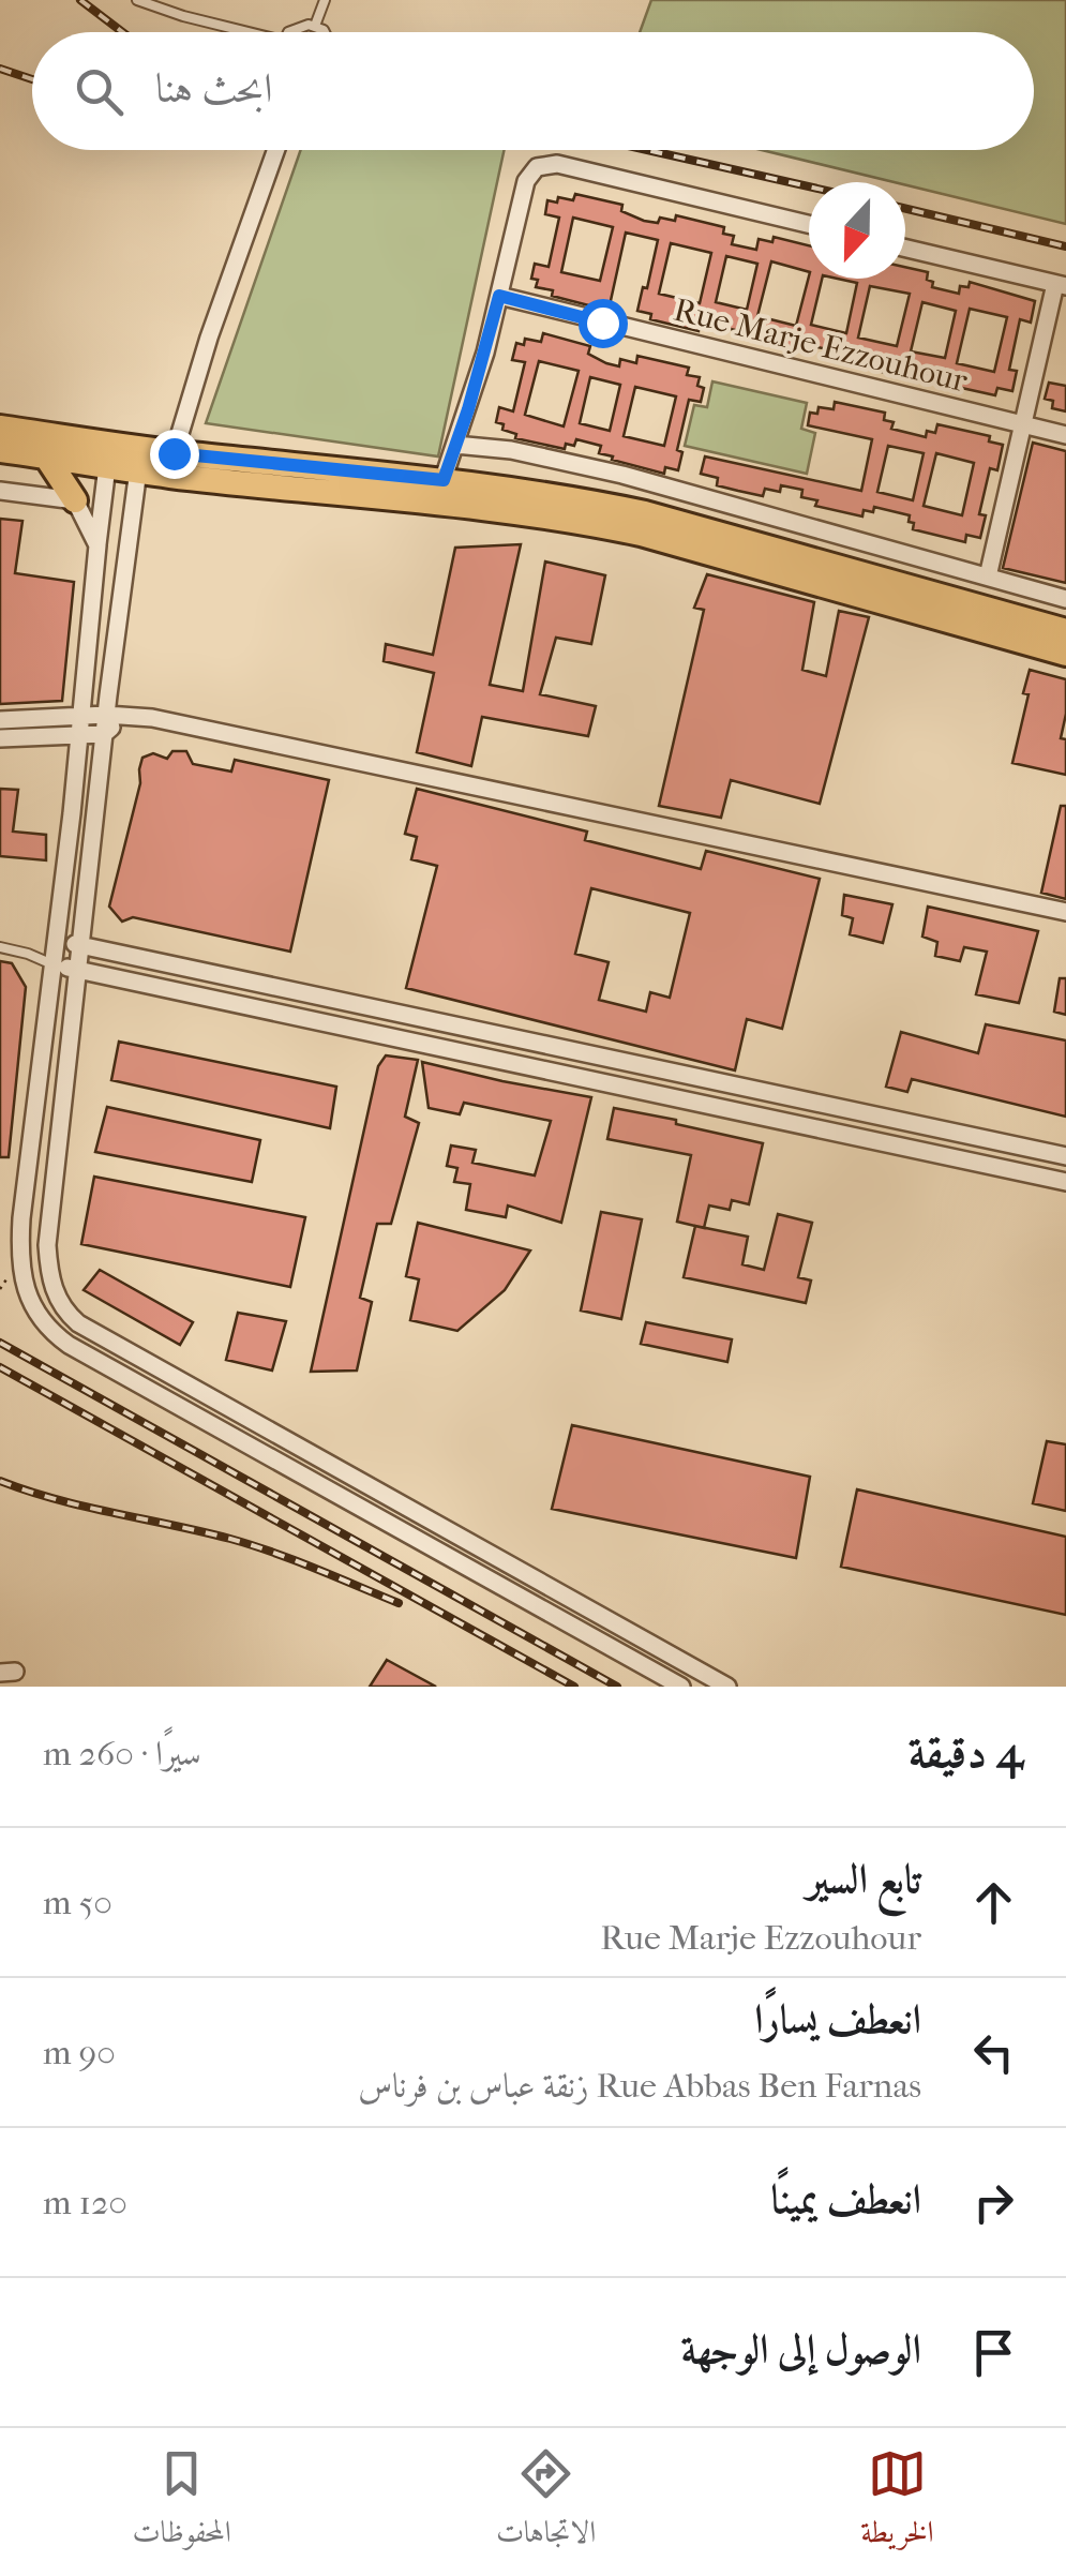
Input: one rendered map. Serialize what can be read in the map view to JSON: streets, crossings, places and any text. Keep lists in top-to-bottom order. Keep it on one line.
{"streets":{"street":["Rue Marje Ezzouhour"]},"north":"bottom","page":{"search":"ابحث هنا","heading":["4 دقيقة","سيرًا · 260 m"],"list":[["تابع السير","Rue Marje Ezzouhour","50 m"],["انعطف يسارًا","Rue Abbas Ben Farnas زنقة عباس بن فرناس","90 m"],["انعطف يمينًا","120 m"],"الوصول إلى الوجهة"],"nav":["الخريطة","الاتجاهات","المحفوظات"]}}
